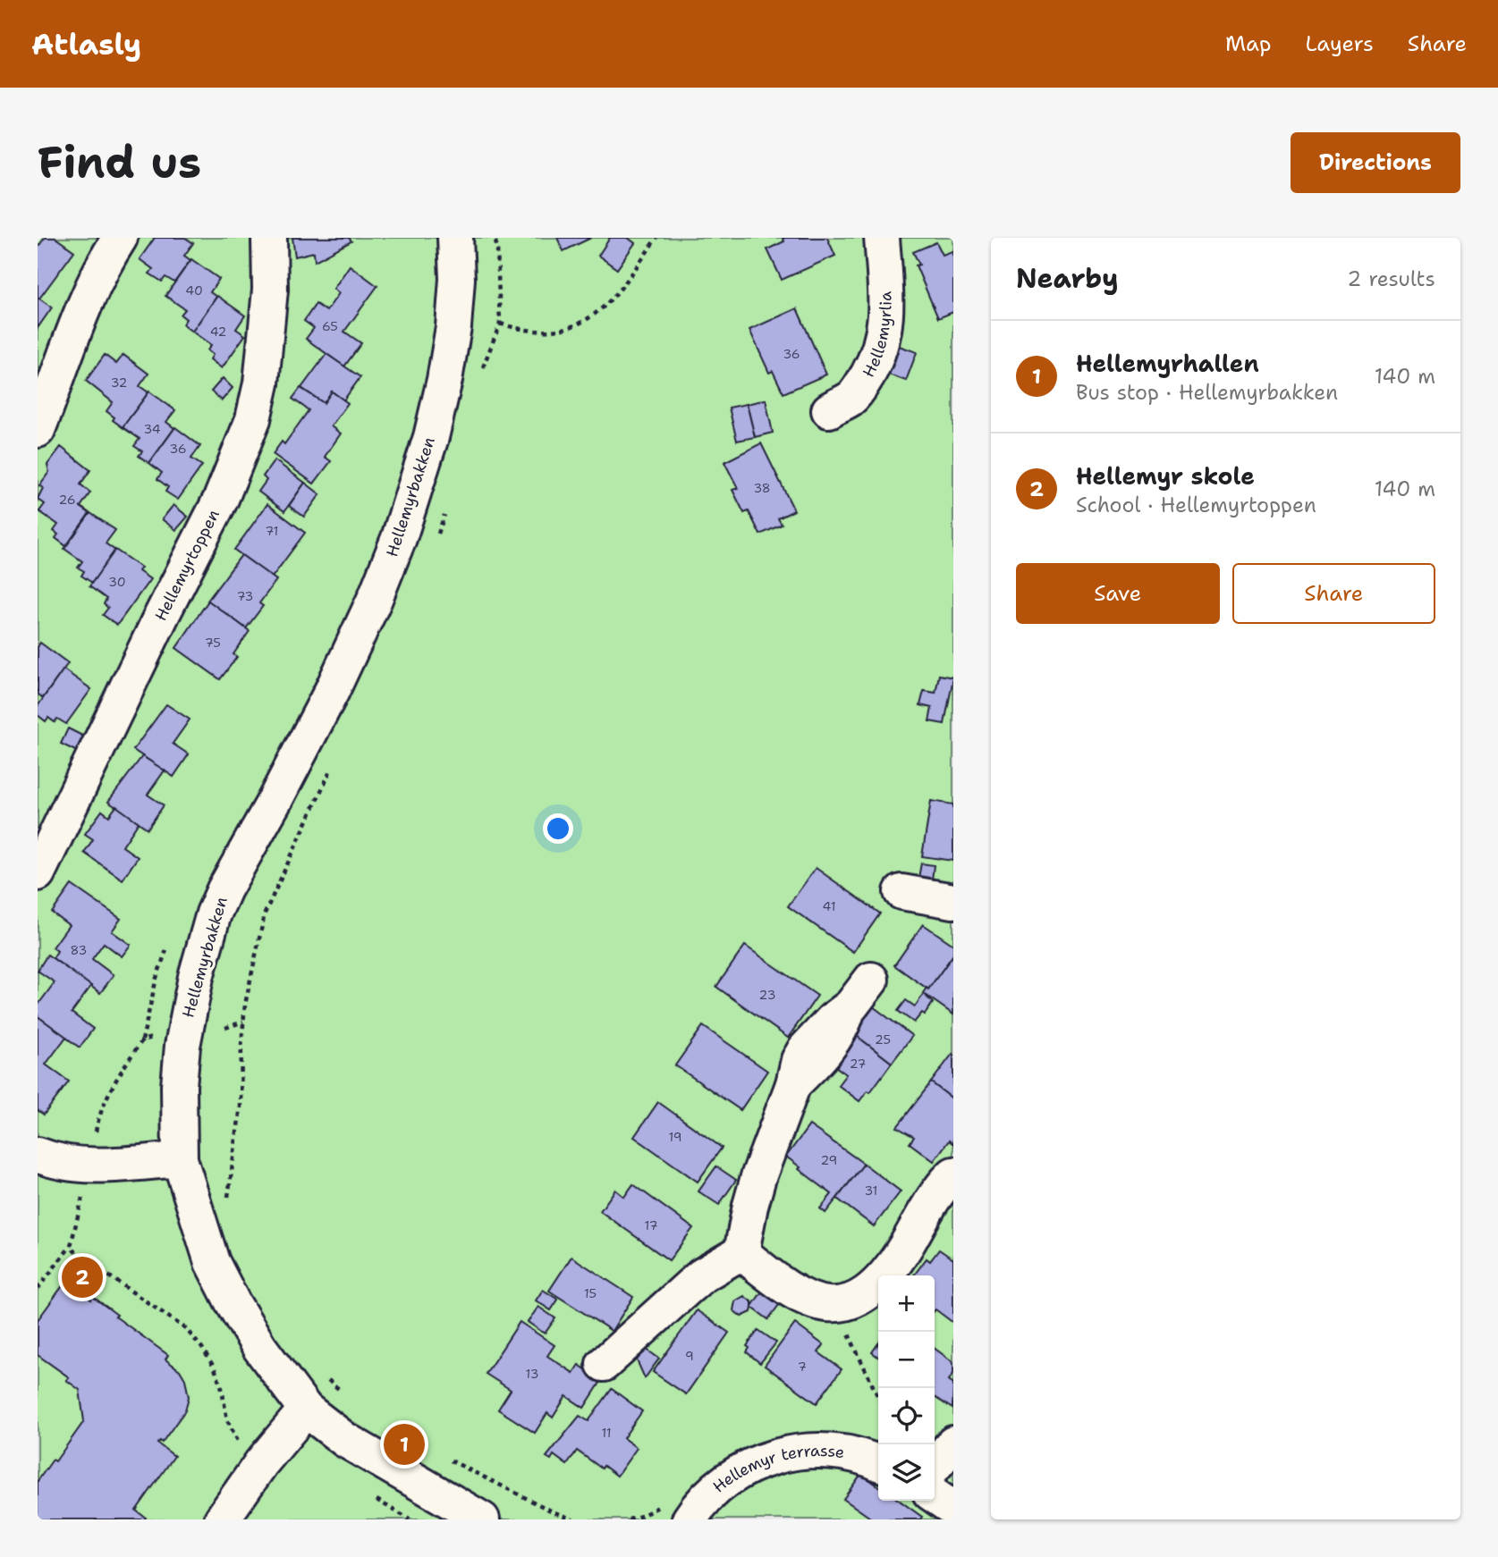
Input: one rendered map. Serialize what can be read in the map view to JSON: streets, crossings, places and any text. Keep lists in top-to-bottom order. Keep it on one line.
{"streets":{"street":["Hellemyrlia","Hellemyrbakken","Hellemyrtoppen","Hellemyr terrasse"]},"house_numbers":["40","65","42","36","32","34","36","38","26","71","30","73","75","41","83","23","25","27","19","29","31","17","15","9","7","13","11"],"page":{"header":"Atlasly","nav":["Map","Layers","Share"],"buttons":["Directions",["Save","Share"]],"title":"Find us","heading":["Nearby","2 results"],"list":[{"mark":"1","name":"Hellemyrhallen","note":"Bus stop · Hellemyrbakken","value":"140 m"},{"mark":"2","name":"Hellemyr skole","note":"School · Hellemyrtoppen","value":"140 m"}],"pins":["2","1"],"map_buttons":["+","−"]}}
